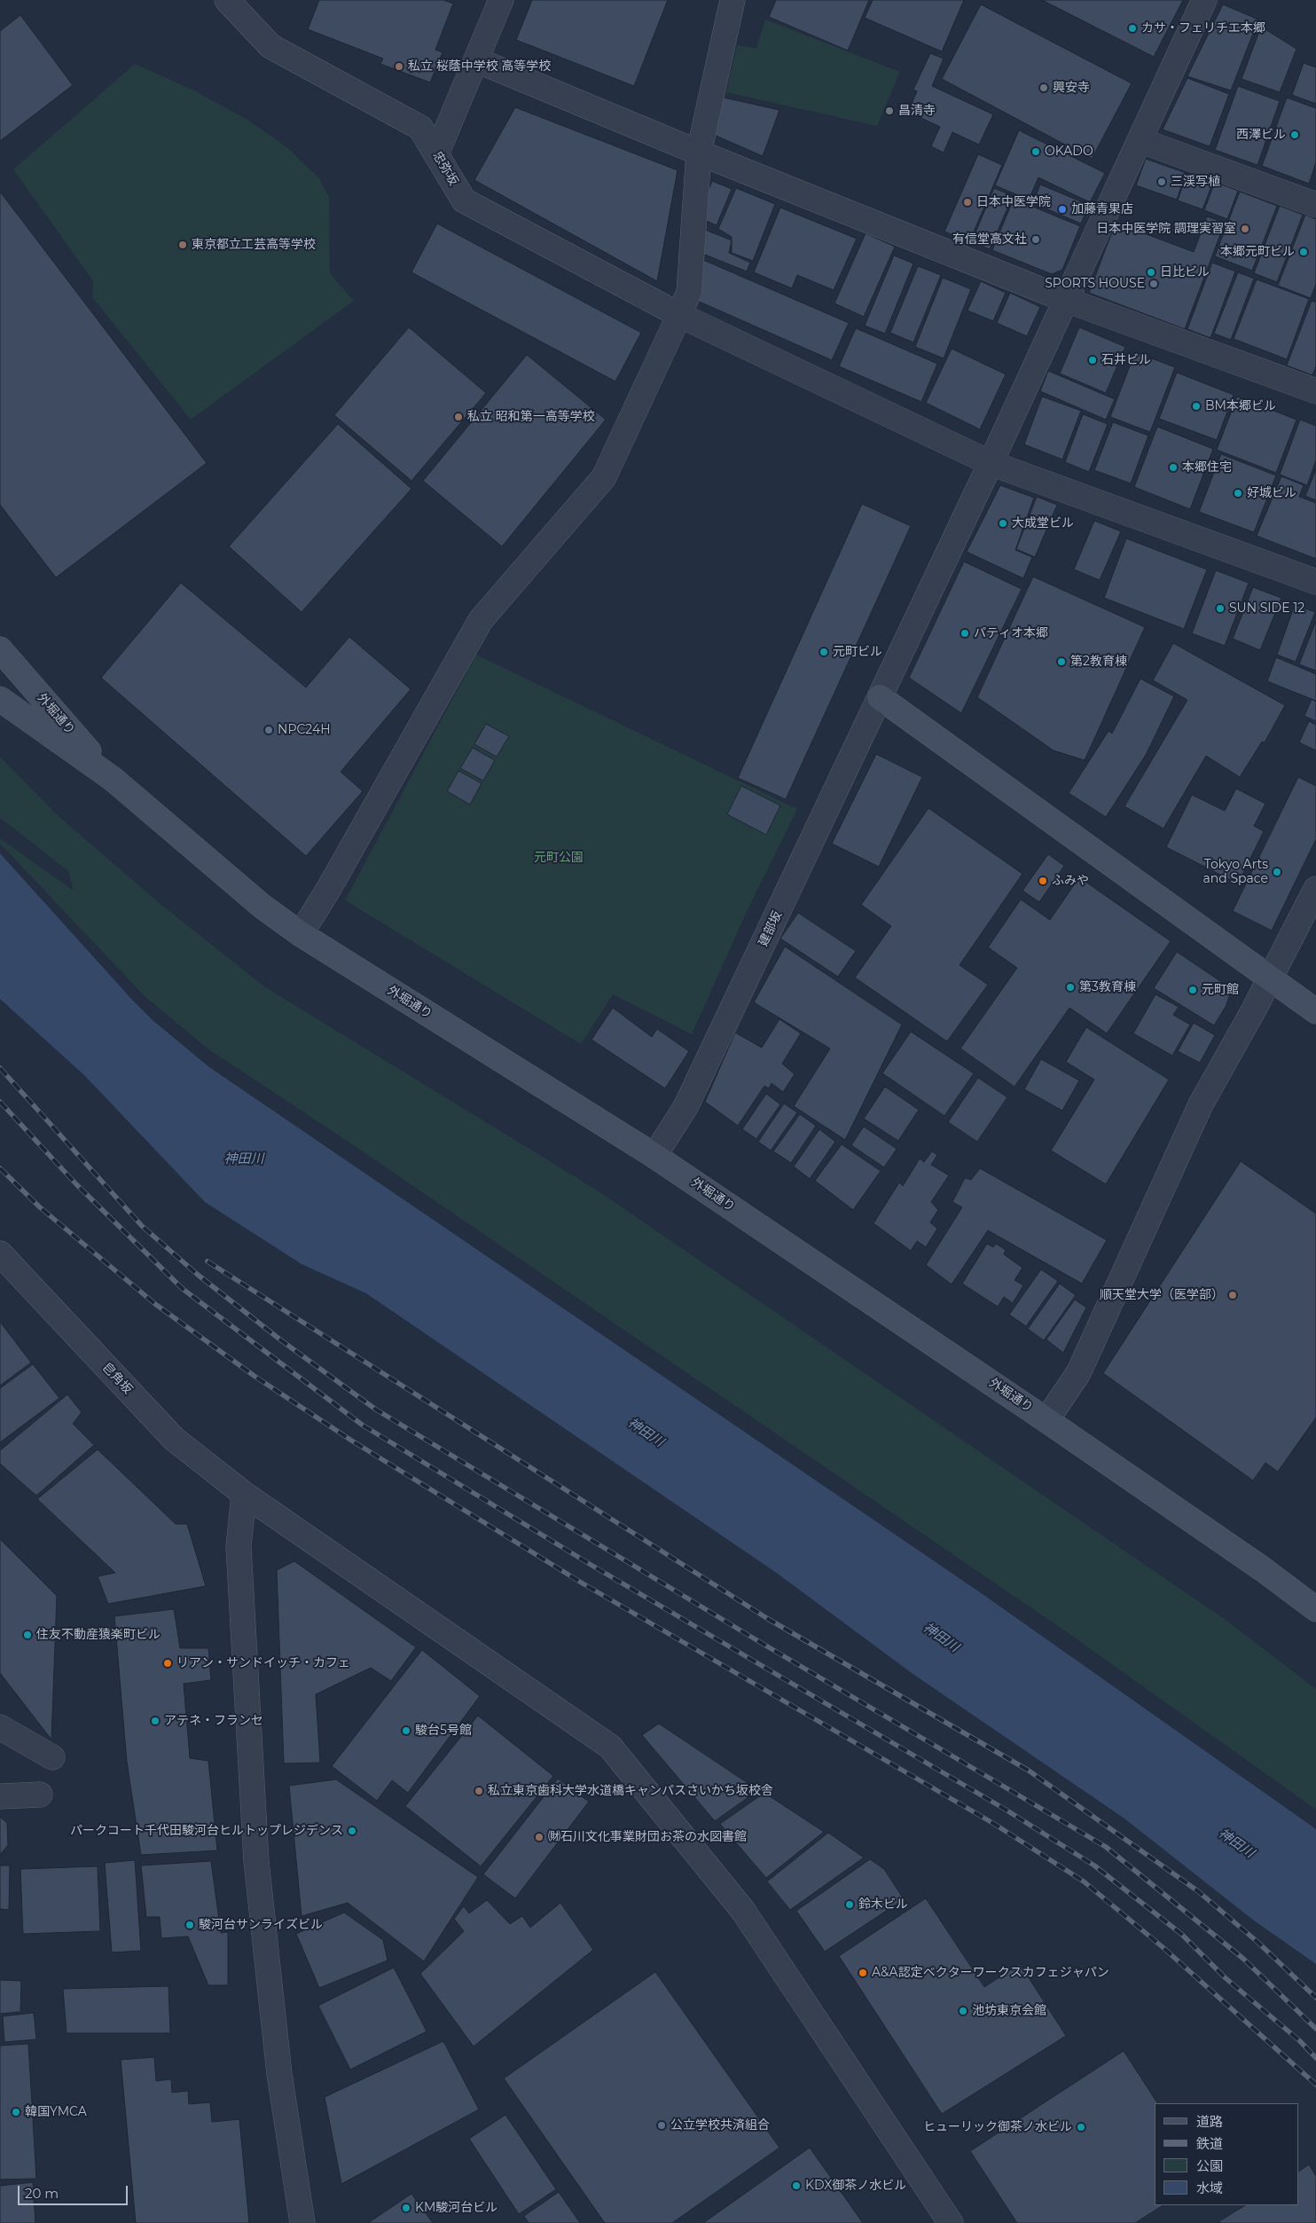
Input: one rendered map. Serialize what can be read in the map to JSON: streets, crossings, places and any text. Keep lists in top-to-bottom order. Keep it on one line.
{"streets":{"main road":["外堀通り"],"street":["忠弥坂","建部坂","皀角坂"]},"crossings":[["忠弥坂","建部坂"],["外堀通り","建部坂"]],"water":["神田川"],"parks":["元町公園"],"places":["カサ・フェリチエ本郷","私立 桜蔭中学校 高等学校","興安寺","昌清寺","西澤ビル","OKADO","三渓写植","日本中医学院","加藤青果店","日本中医学院 調理実習室","有信堂高文社","東京都立工芸高等学校","本郷元町ビル","日比ビル","SPORTS HOUSE","石井ビル","BM本郷ビル","私立 昭和第一高等学校","本郷住宅","好城ビル","大成堂ビル","SUN SIDE 12","パティオ本郷","元町ビル","第2教育棟","NPC24H","Tokyo Arts and Space","ふみや","第3教育棟","元町館","順天堂大学（医学部）","住友不動産猿楽町ビル","リアン・サンドイッチ・カフェ","アテネ・フランセ","駿台5号館","私立東京歯科大学水道橋キャンパスさいかち坂校舎","パークコート千代田駿河台ヒルトップレジデンス","㈶石川文化事業財団お茶の水図書館","鈴木ビル","駿河台サンライズビル","A&A認定ベクターワークスカフェジャパン","池坊東京会館","韓国YMCA","公立学校共済組合","ヒューリック御茶ノ水ビル","KDX御茶ノ水ビル","KM駿河台ビル"],"legend":["道路","鉄道","公園","水域"],"scale_bar":"20 m"}
